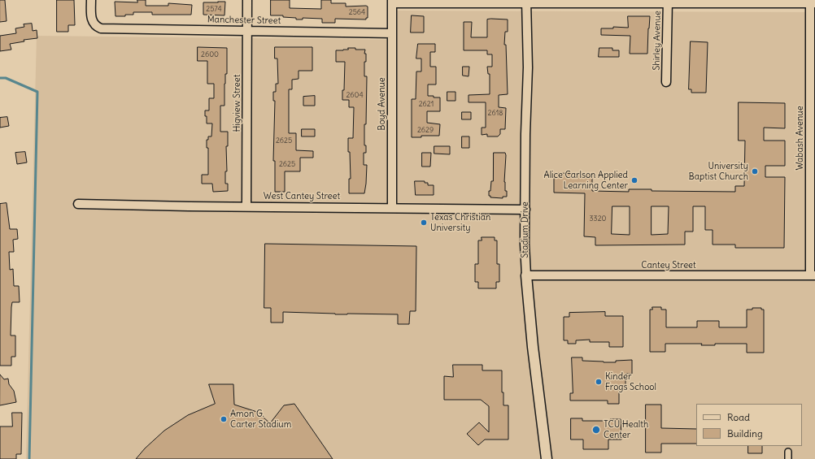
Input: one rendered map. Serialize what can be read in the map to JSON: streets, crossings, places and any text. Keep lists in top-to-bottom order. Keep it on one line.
{"streets":{"street":["Manchester Street","Shirley Avenue","Higview Street","Boyd Avenue","Wabash Avenue","West Cantey Street","Stadium Drive","Cantey Street"]},"crossings":[["Manchester Street","Higview Street"],["Manchester Street","Boyd Avenue"],["Higview Street","West Cantey Street"],["Boyd Avenue","West Cantey Street"],["Wabash Avenue","Cantey Street"],["West Cantey Street","Stadium Drive"],["Stadium Drive","Cantey Street"]],"places":["University Baptist Church","Alice Carlson Applied Learning Center","Texas Christian University","Kinder Frogs School","Amon G. Carter Stadium","TCU Health Center"],"house_numbers":["2574","2564","2600","2604","2621","2618","2629","2625","2625","3320"],"legend":["Road","Building"]}
